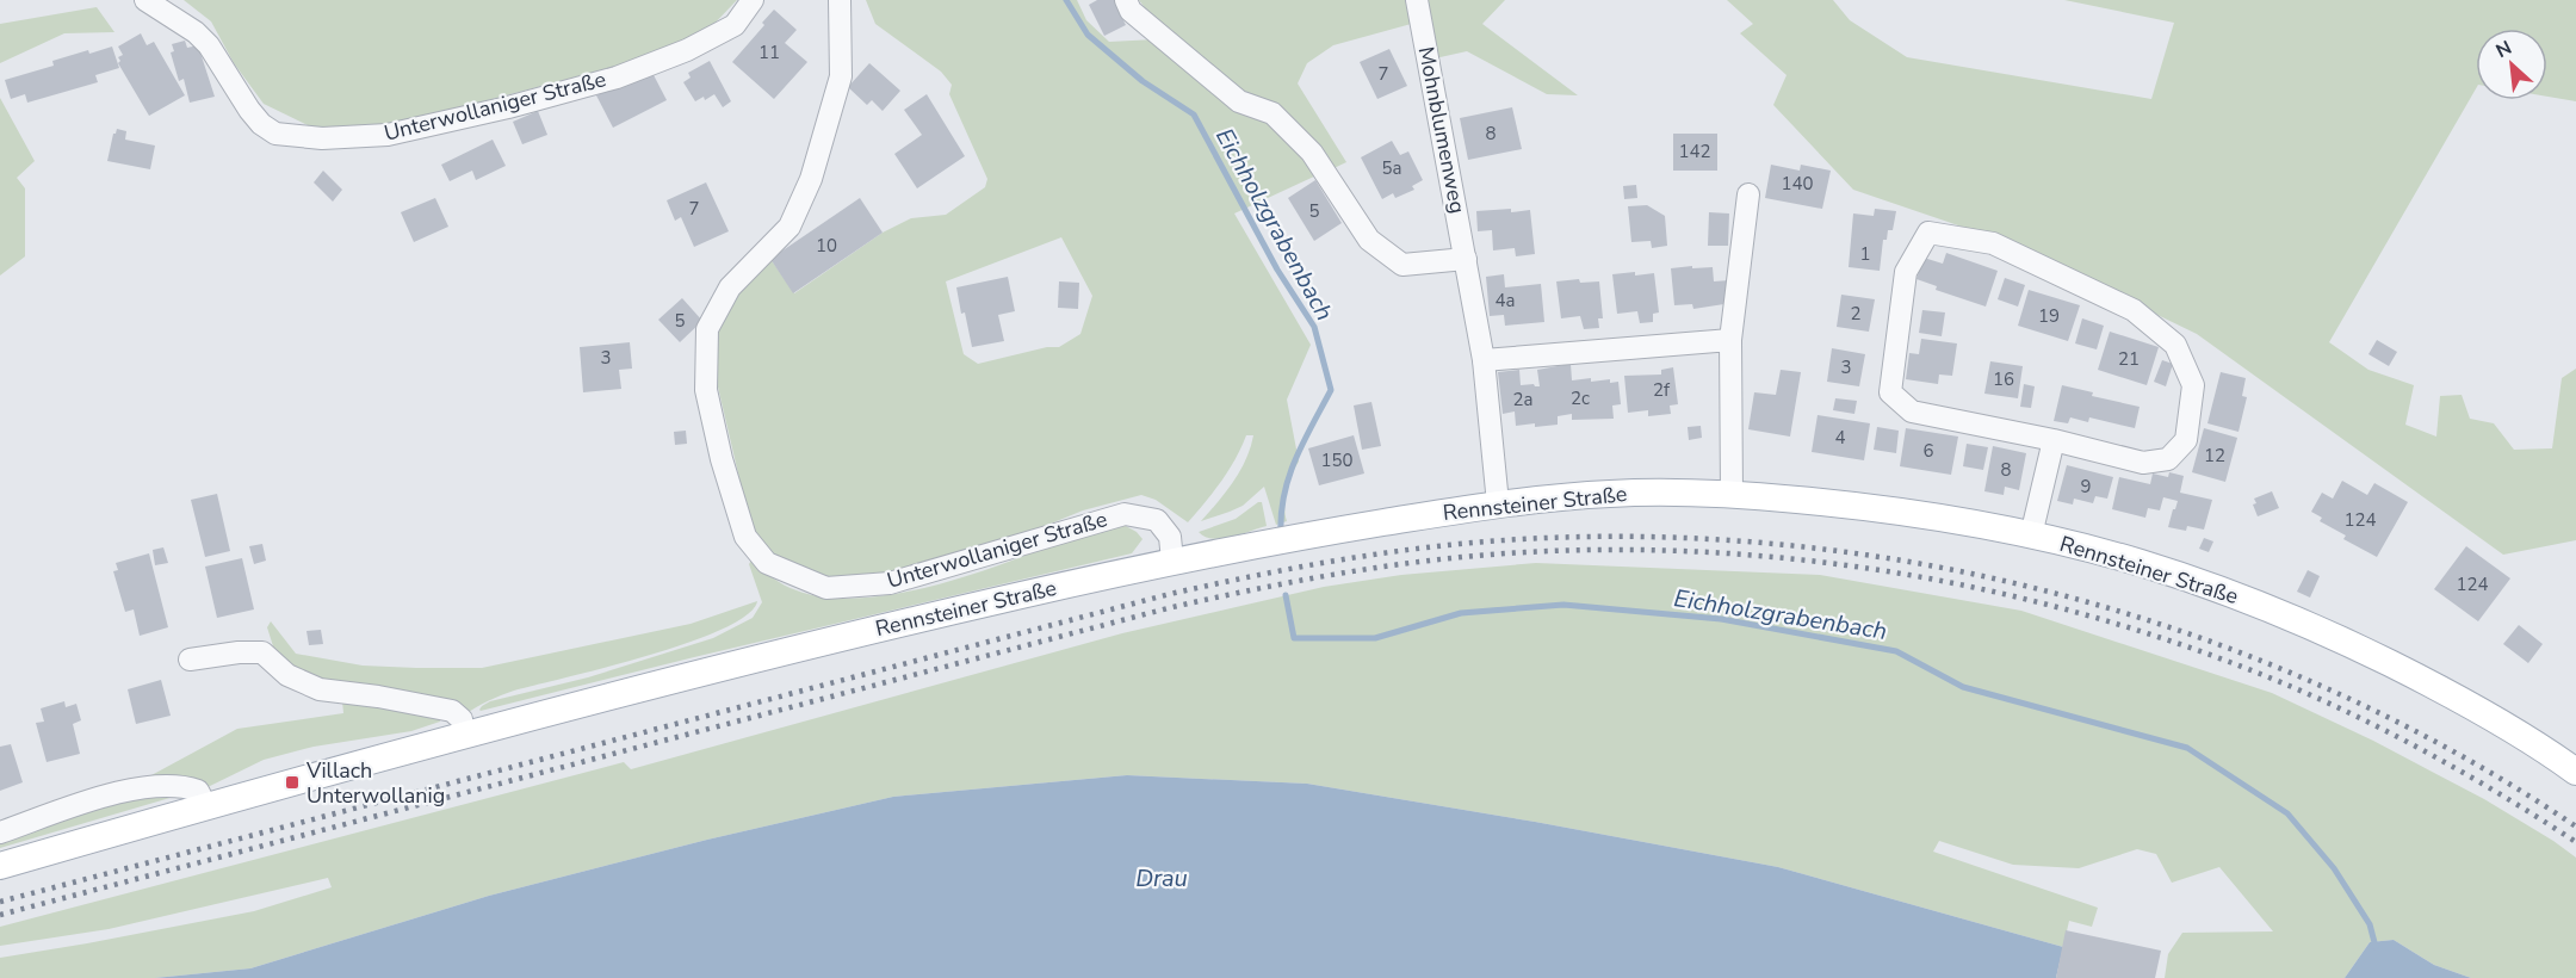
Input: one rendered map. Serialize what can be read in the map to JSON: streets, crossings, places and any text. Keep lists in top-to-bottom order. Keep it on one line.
{"streets":{"main road":["Rennsteiner Straße"],"street":["Unterwollaniger Straße","Mohnblumenweg"]},"crossings":[["Unterwollaniger Straße","Rennsteiner Straße"],["Mohnblumenweg","Rennsteiner Straße"]],"water":["Eichholzgrabenbach","Drau"],"places":{"transit":["Villach Unterwollanig"]},"house_numbers":["11","7","8","142","5a","140","7","5","10","1","4a","2","19","5","3","21","3","16","2f","2c","2a","4","6","12","150","8","9","124","124"],"north":"top left"}
